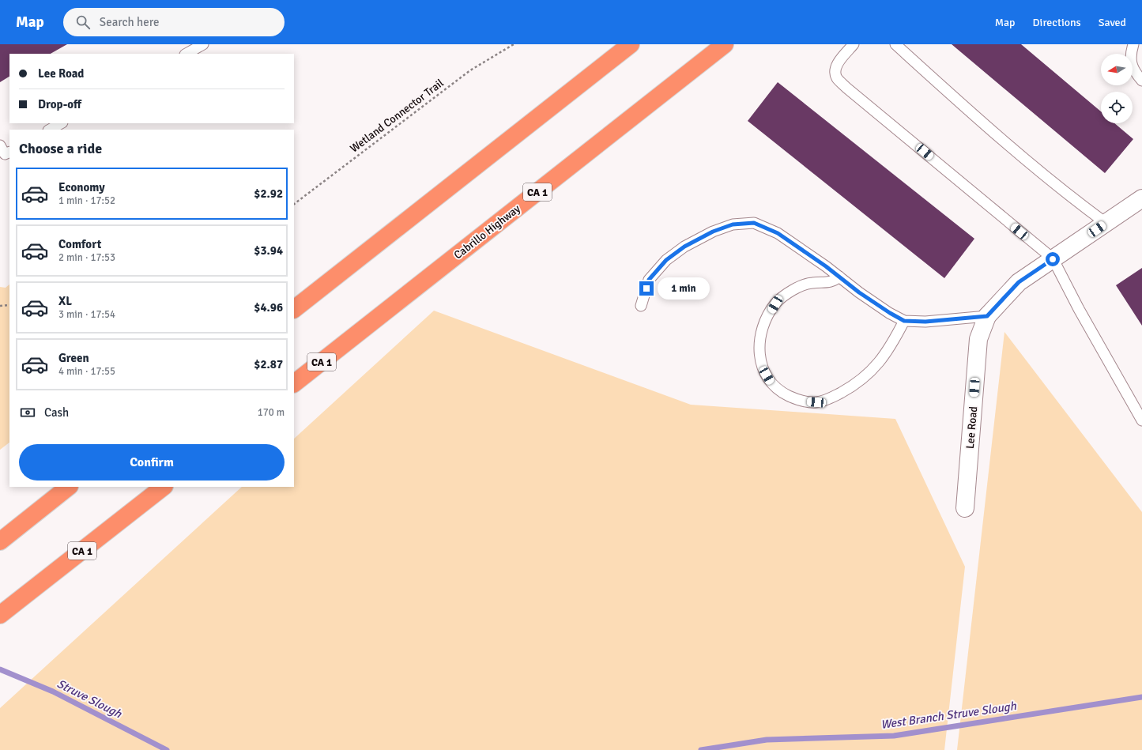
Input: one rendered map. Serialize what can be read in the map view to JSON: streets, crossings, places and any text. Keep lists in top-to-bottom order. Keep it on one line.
{"streets":{"highway":["CA 1","Cabrillo Highway"],"street":["Lee Road"],"path":["Wetland Connector Trail"]},"water":["Struve Slough","West Branch Struve Slough"],"north":"left","page":{"header":"Map","search":"Search here","nav":["Map","Directions","Saved"],"banner":["Lee Road","Drop-off"],"heading":"Choose a ride","list":[{"name":"Economy","note":"1 min · 17:52","value":"$2.92"},{"name":"Comfort","note":"2 min · 17:53","value":"$3.94"},{"name":"XL","note":"3 min · 17:54","value":"$4.96"},{"name":"Green","note":"4 min · 17:55","value":"$2.87"}],"bubble":"1 min","pay":["Cash","170 m"],"buttons":"Confirm"}}
